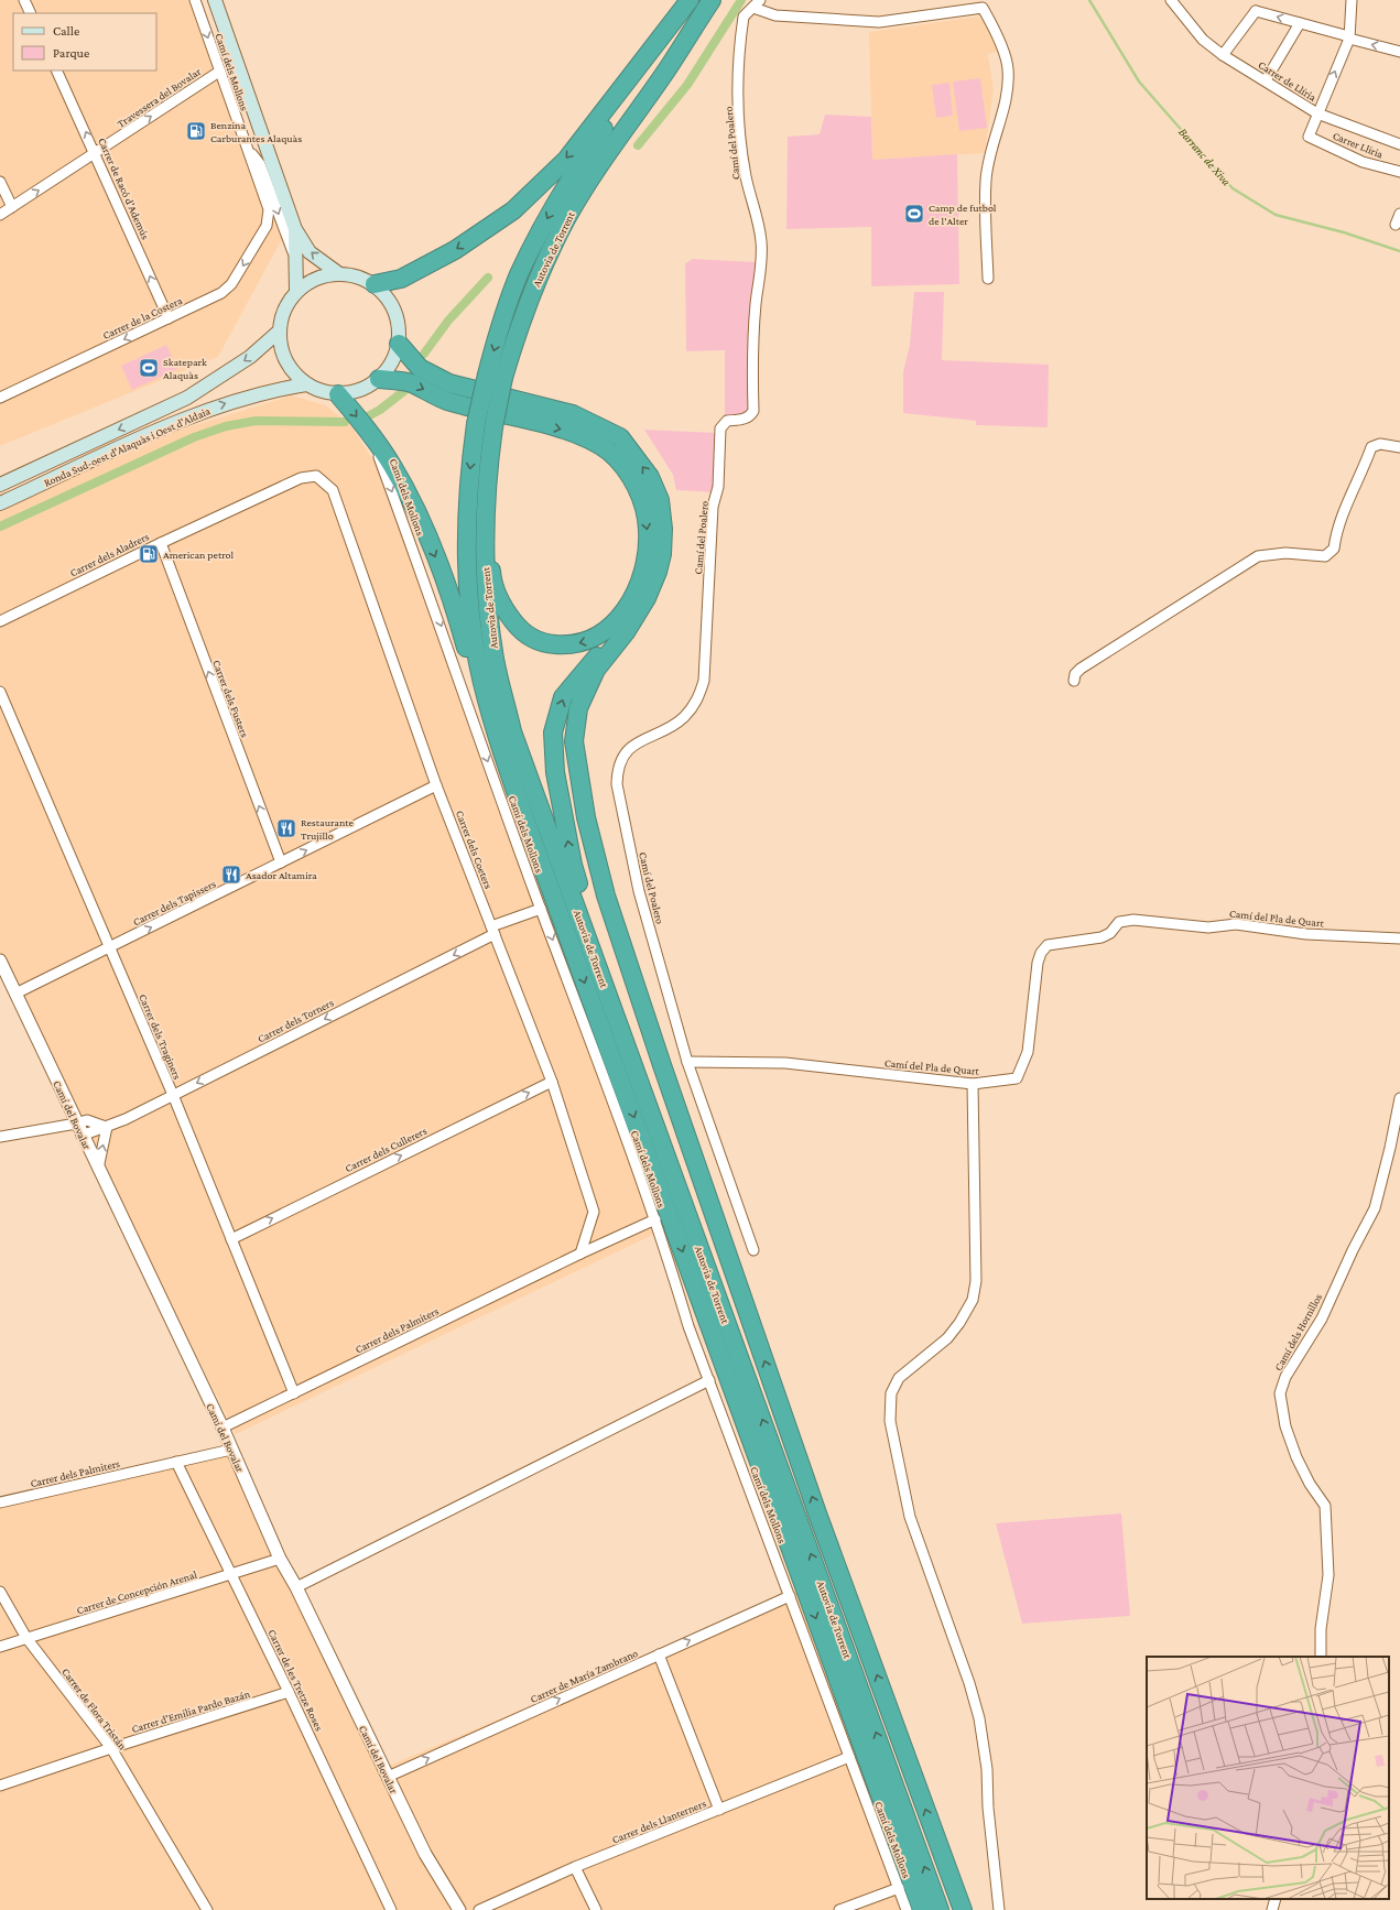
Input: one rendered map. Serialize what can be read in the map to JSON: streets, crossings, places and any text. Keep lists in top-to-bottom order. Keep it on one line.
{"streets":{"highway":["Autovia de Torrent"],"main road":["Ronda Sud-oest d'Alaquàs i Oest d'Aldaia"],"street":["Camí dels Mollons","Carrer de Llíria","Travessera del Bovalar","Camí del Poalero","Carrer Lliria","Carrer de Racó d'Ademús","Carrer de la Costera","Carrer dels Aladrers","Carrer dels Fusters","Carrer dels Coeters","Carrer dels Tapissers","Camí del Pla de Quart","Carrer dels Torners","Carrer dels Traginers","Camí del Bovalar","Carrer dels Cullerers","Carrer dels Palmiters","Camí dels Hornillos","Carrer de Concepción Arenal","Carrer de María Zambrano","Carrer de les Tretze Roses","Carrer de Flora Tristán","Carrer d'Emilia Pardo Bazán","Carrer dels Llanterners"]},"crossings":[["Camí dels Mollons","Travessera del Bovalar"],["Camí dels Mollons","Carrer de la Costera"],["Camí dels Mollons","Carrer dels Torners"],["Camí dels Mollons","Carrer dels Palmiters"],["Camí dels Mollons","Carrer de María Zambrano"],["Camí dels Mollons","Carrer dels Llanterners"],["Carrer de Llíria","Carrer Lliria"],["Travessera del Bovalar","Carrer de Racó d'Ademús"],["Camí del Poalero","Camí del Pla de Quart"],["Carrer de Racó d'Ademús","Carrer de la Costera"],["Carrer dels Aladrers","Carrer dels Fusters"],["Carrer dels Aladrers","Carrer dels Coeters"],["Carrer dels Fusters","Carrer dels Tapissers"],["Carrer dels Coeters","Carrer dels Tapissers"],["Carrer dels Coeters","Carrer dels Torners"],["Carrer dels Coeters","Carrer dels Cullerers"],["Carrer dels Coeters","Carrer dels Palmiters"],["Carrer dels Tapissers","Carrer dels Traginers"],["Carrer dels Tapissers","Camí del Bovalar"],["Carrer dels Torners","Carrer dels Traginers"],["Carrer dels Torners","Camí del Bovalar"],["Carrer dels Traginers","Carrer dels Cullerers"],["Carrer dels Traginers","Carrer dels Palmiters"],["Camí del Bovalar","Carrer dels Palmiters"],["Camí del Bovalar","Carrer de Concepción Arenal"],["Camí del Bovalar","Carrer de María Zambrano"],["Carrer dels Palmiters","Carrer de les Tretze Roses"],["Carrer de Concepción Arenal","Carrer de les Tretze Roses"],["Carrer de Concepción Arenal","Carrer de Flora Tristán"],["Carrer de les Tretze Roses","Carrer d'Emilia Pardo Bazán"],["Carrer de Flora Tristán","Carrer d'Emilia Pardo Bazán"]],"one_way":["Camí dels Mollons","Travessera del Bovalar","Carrer de Racó d'Ademús","Carrer de la Costera","Carrer dels Fusters","Carrer dels Tapissers","Carrer dels Torners","Carrer dels Cullerers","Carrer de María Zambrano"],"water":["Barranc de Xiva"],"places":{"fuel station":["Benzina Carburantes Alaquàs","American petrol"],"sports":["Camp de futbol de l'Alter","Skatepark Alaquàs"],"restaurant":["Restaurante Trujillo","Asador Altamira"]},"legend":["Calle","Parque"]}
